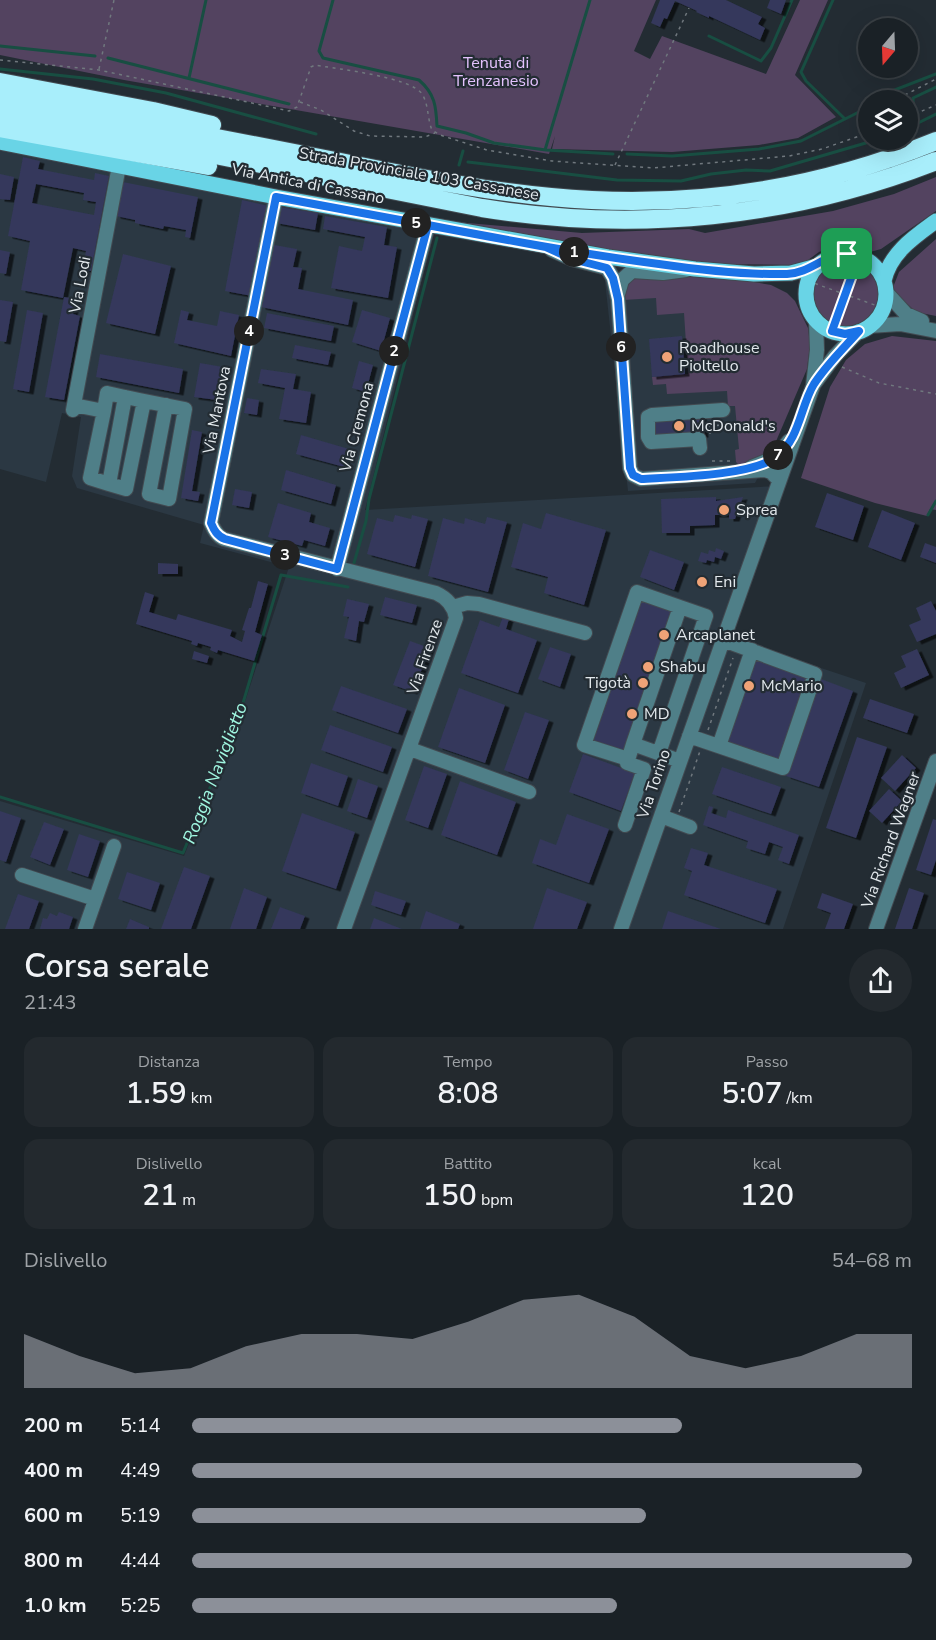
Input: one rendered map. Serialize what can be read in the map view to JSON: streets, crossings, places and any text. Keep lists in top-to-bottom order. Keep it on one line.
{"streets":{"highway":["Strada Provinciale 103 Cassanese"],"main road":["Via Antica di Cassano"],"street":["Via Lodi","Via Mantova","Via Cremona","Via Firenze","Via Torino","Via Richard Wagner"]},"crossings":[["Via Antica di Cassano","Via Lodi"],["Via Antica di Cassano","Via Mantova"],["Via Antica di Cassano","Via Cremona"],["Via Mantova","Via Firenze"],["Via Cremona","Via Firenze"]],"water":["Roggia Naviglietto"],"parks":["Tenuta di Trenzanesio"],"places":["Roadhouse Pioltello","McDonald's","Sprea","Eni","Arcaplanet","Shabu","Tigotà","McMario","MD"],"north":"bottom","page":{"pins":["5","1","4","6","2","7","3"],"heading":["Corsa serale","21:43"],"stats":[["Distanza","1.59 km"],["Tempo","8:08"],["Passo","5:07 /km"],["Dislivello","21 m"],["Battito","150 bpm"],["kcal","120"]],"chart":["Dislivello","54–68 m"],"list":[{"name":"200 m","note":"5:14"},{"name":"400 m","note":"4:49"},{"name":"600 m","note":"5:19"},{"name":"800 m","note":"4:44"},{"name":"1.0 km","note":"5:25"}]}}
